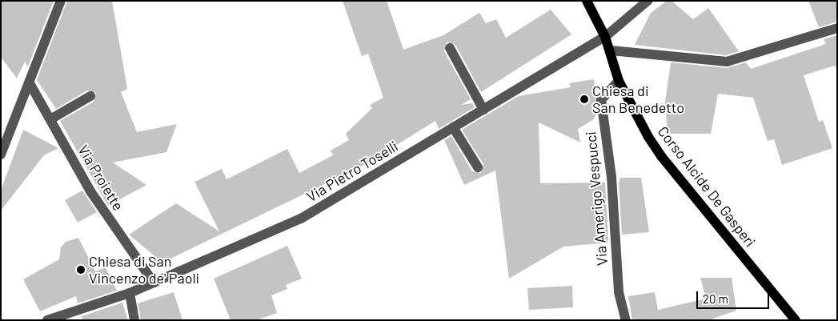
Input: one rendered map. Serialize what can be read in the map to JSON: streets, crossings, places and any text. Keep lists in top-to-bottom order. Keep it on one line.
{"streets":{"main road":["Corso Alcide De Gasperi"],"street":["Via Pietro Toselli","Via Proiette","Via Amerigo Vespucci"]},"crossings":[["Via Pietro Toselli","Via Proiette"],["Via Pietro Toselli","Corso Alcide De Gasperi"],["Corso Alcide De Gasperi","Via Amerigo Vespucci"]],"places":["Chiesa di San Benedetto","Chiesa di San Vincenzo de' Paoli"],"scale_bar":"20 m"}
